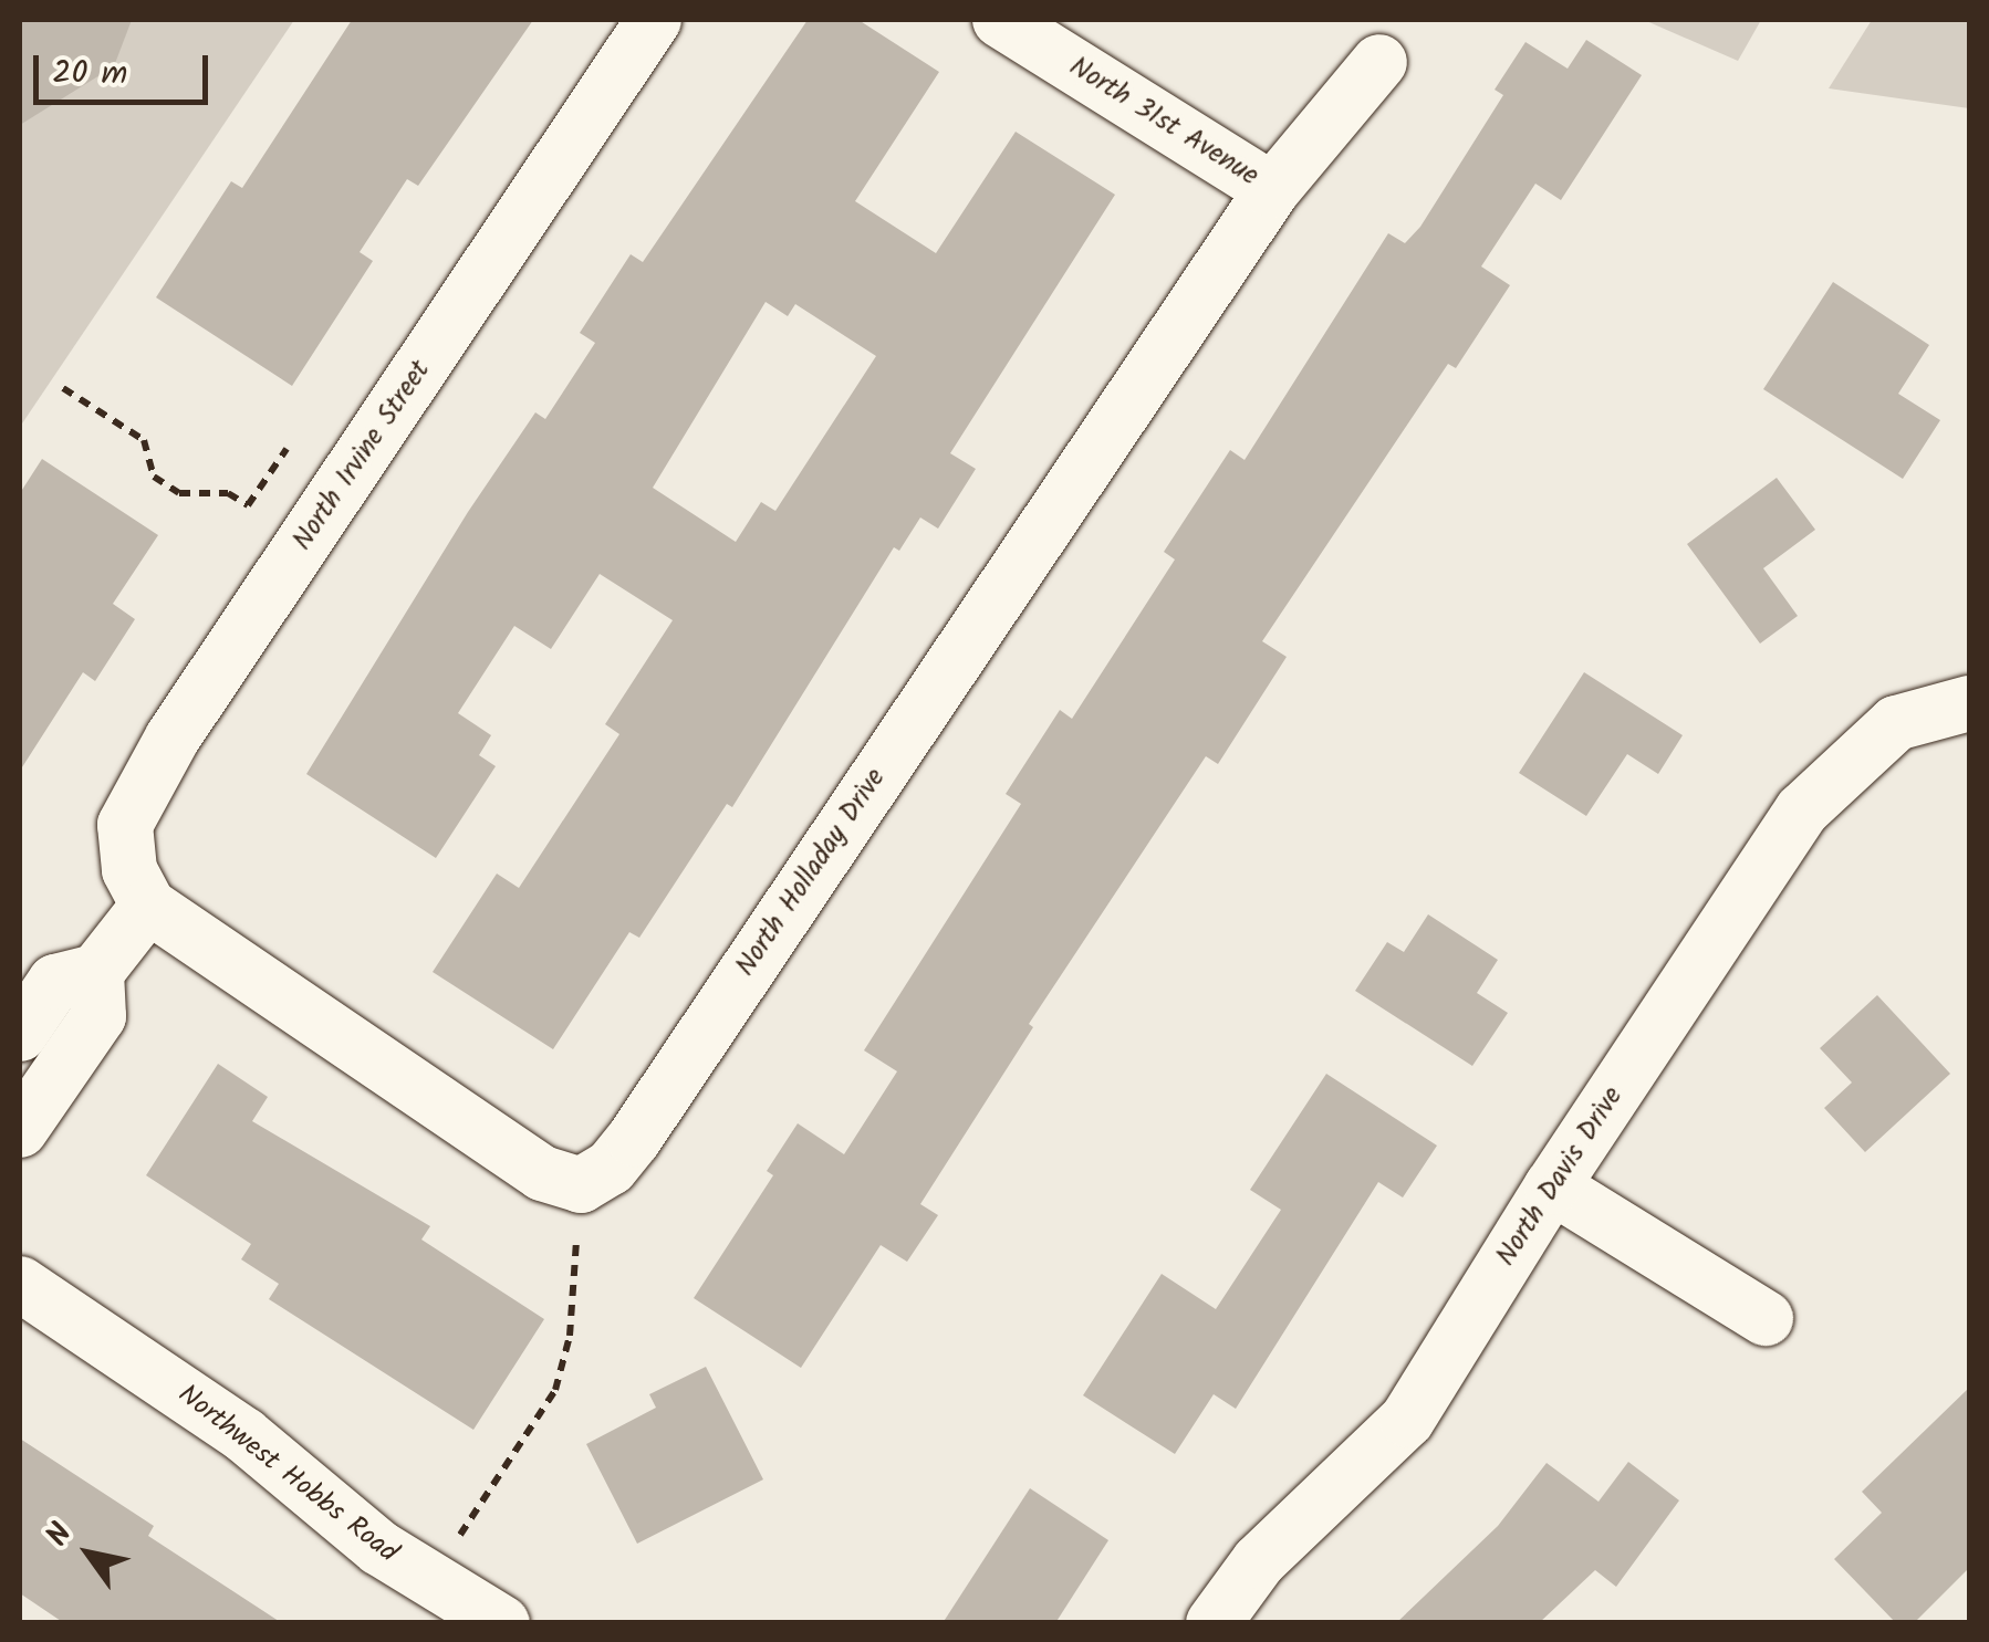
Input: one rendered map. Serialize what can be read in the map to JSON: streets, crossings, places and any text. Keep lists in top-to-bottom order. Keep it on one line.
{"streets":{"street":["North 31st Avenue","North Irvine Street","North Holladay Drive","North Davis Drive","Northwest Hobbs Road"]},"crossings":[["North 31st Avenue","North Holladay Drive"]],"scale_bar":"20 m","north":"top left"}
